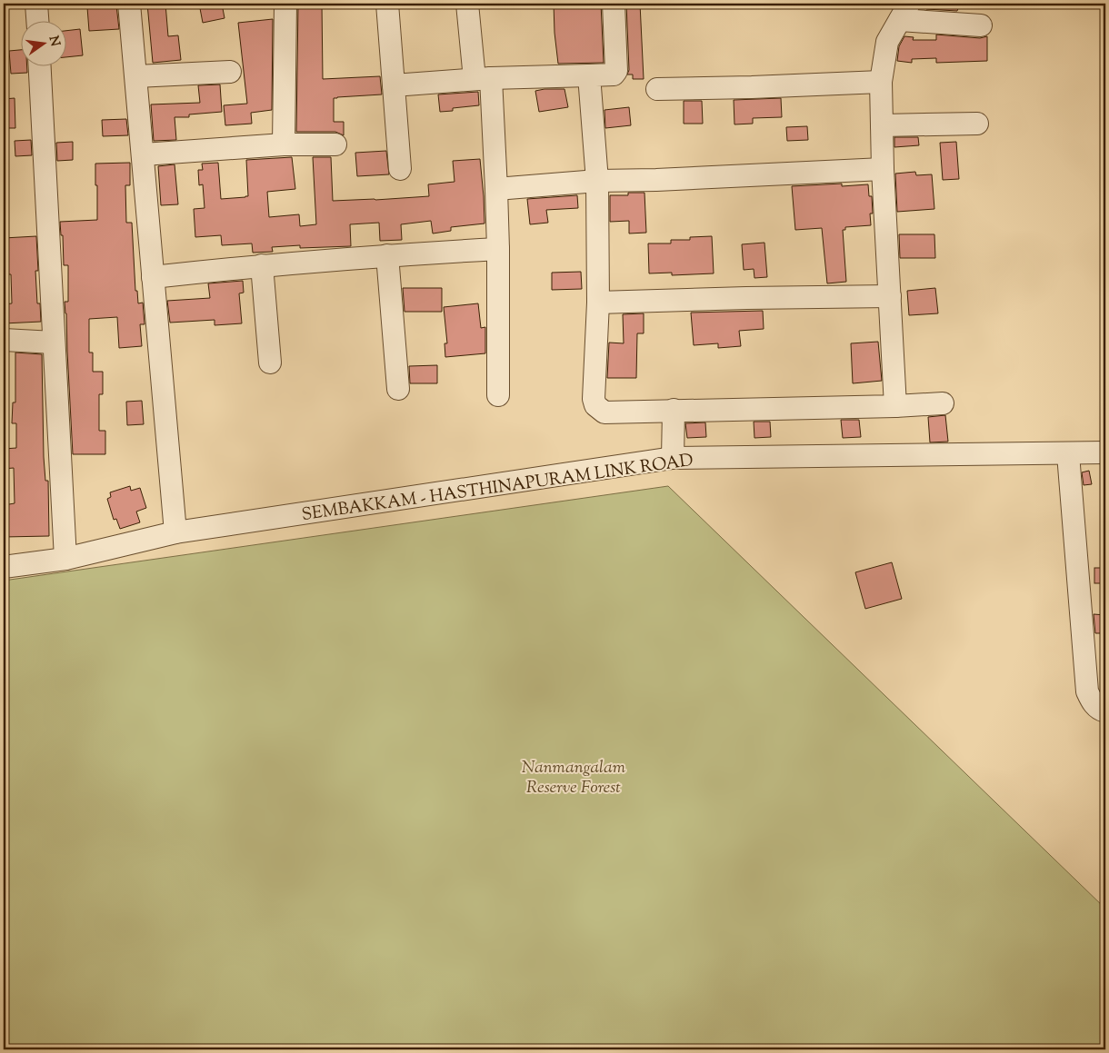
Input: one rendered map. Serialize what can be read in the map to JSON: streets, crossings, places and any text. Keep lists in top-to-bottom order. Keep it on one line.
{"streets":{"street":["SEMBAKKAM - HASTHINAPURAM LINK ROAD"]},"parks":["Nanmangalam Reserve Forest"],"north":"right"}
